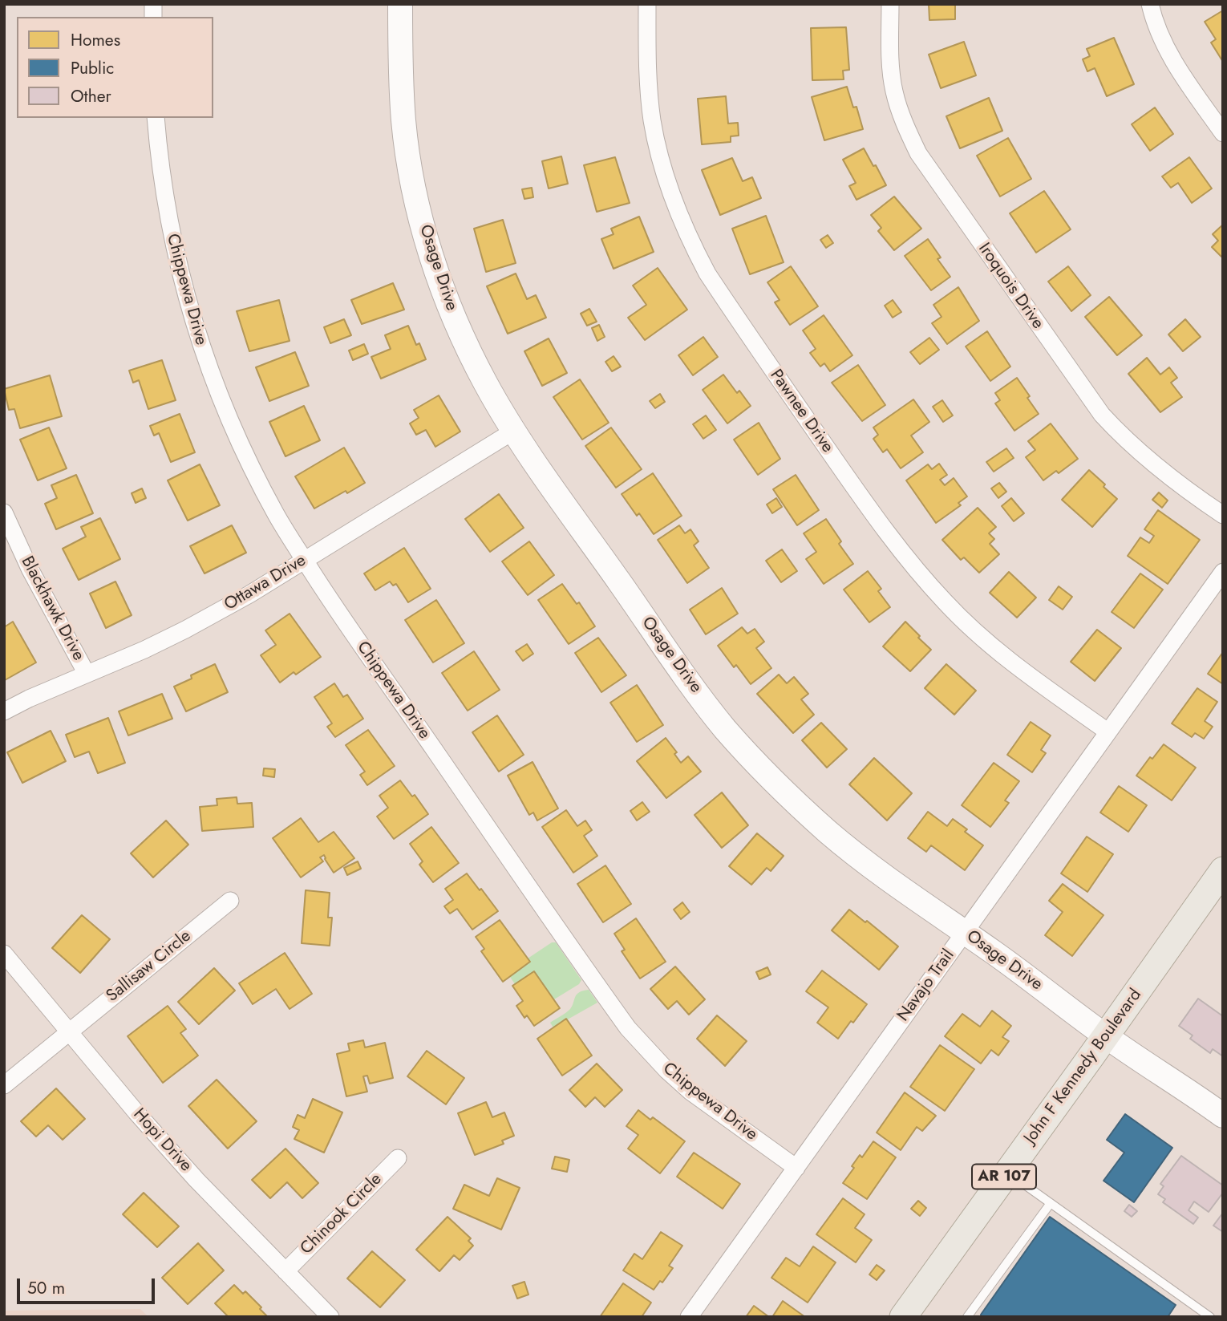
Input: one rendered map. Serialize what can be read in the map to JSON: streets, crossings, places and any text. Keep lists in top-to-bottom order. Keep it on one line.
{"streets":{"main road":["John F Kennedy Boulevard","AR 107"],"street":["Osage Drive","Iroquois Drive","Chippewa Drive","Pawnee Drive","Ottawa Drive","Blackhawk Drive","Sallisaw Circle","Navajo Trail","Hopi Drive","Chinook Circle"]},"crossings":[["Osage Drive","Ottawa Drive"],["Osage Drive","Navajo Trail"],["Osage Drive","John F Kennedy Boulevard"],["Chippewa Drive","Ottawa Drive"],["Chippewa Drive","Navajo Trail"],["Pawnee Drive","Navajo Trail"],["Ottawa Drive","Blackhawk Drive"],["Sallisaw Circle","Hopi Drive"],["Hopi Drive","Chinook Circle"]],"legend":["Homes","Public","Other"],"scale_bar":"50 m"}
